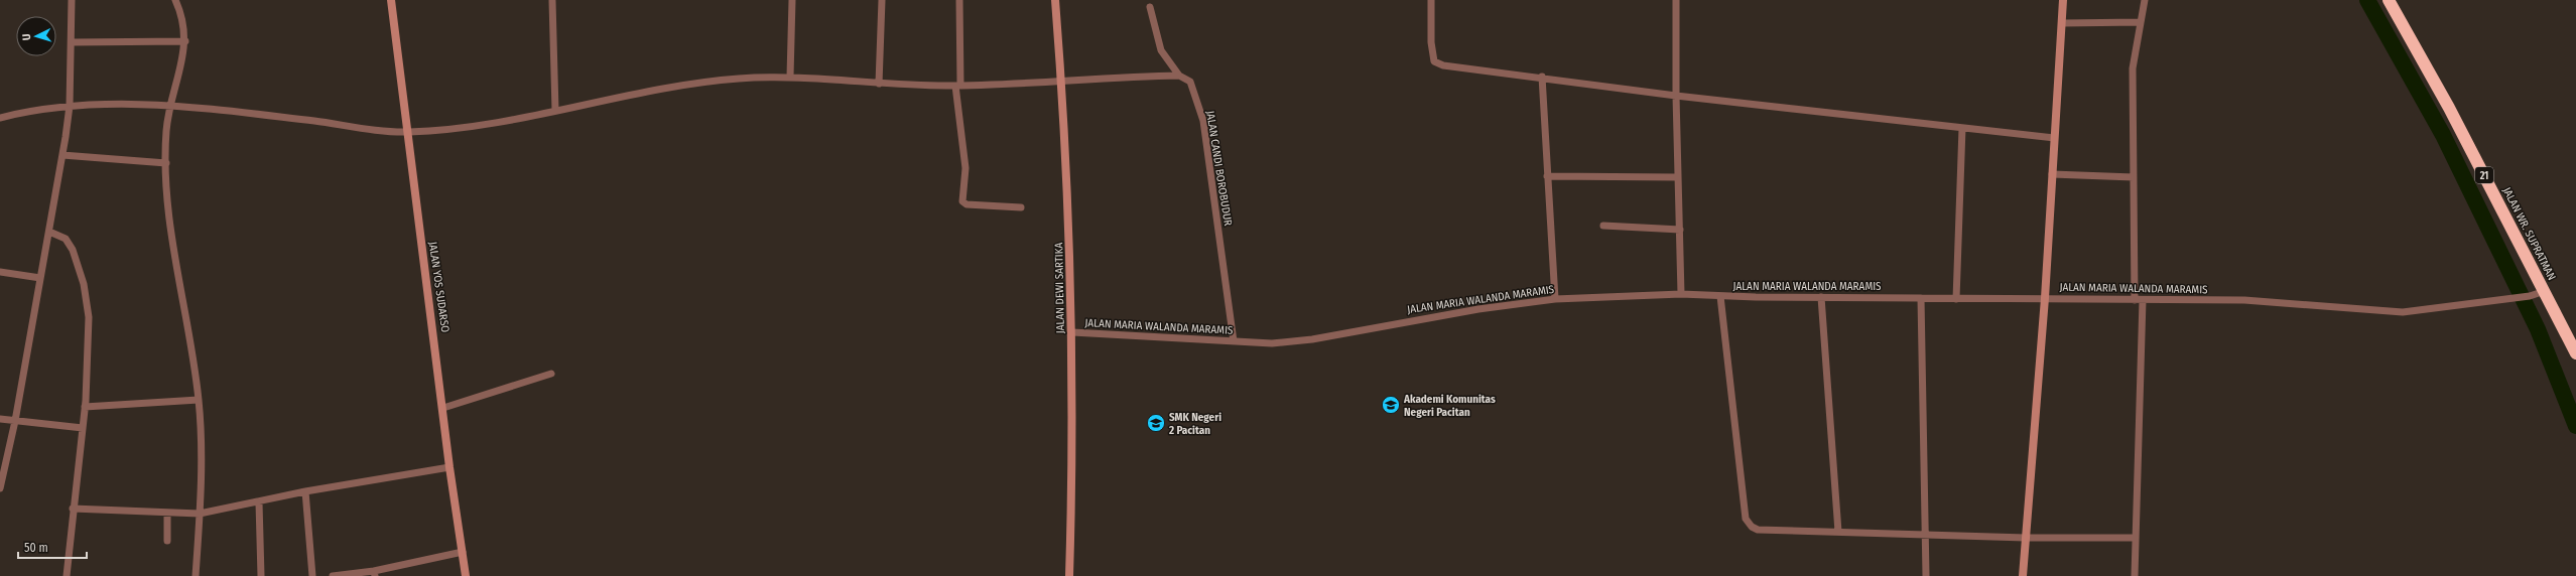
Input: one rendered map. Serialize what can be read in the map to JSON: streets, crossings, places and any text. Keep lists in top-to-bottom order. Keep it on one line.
{"streets":{"highway":["21","JALAN WR. SUPRATMAN"],"street":["JALAN CANDI BOROBUDUR","JALAN MARIA WALANDA MARAMIS","JALAN YOS SUDARSO","JALAN DEWI SARTIKA"]},"crossings":[["JALAN CANDI BOROBUDUR","JALAN MARIA WALANDA MARAMIS"],["JALAN WR. SUPRATMAN","JALAN MARIA WALANDA MARAMIS"],["JALAN MARIA WALANDA MARAMIS","JALAN DEWI SARTIKA"]],"places":{"school or university":["Akademi Komunitas Negeri Pacitan","SMK Negeri 2 Pacitan"]},"scale_bar":"50 m","north":"left"}
